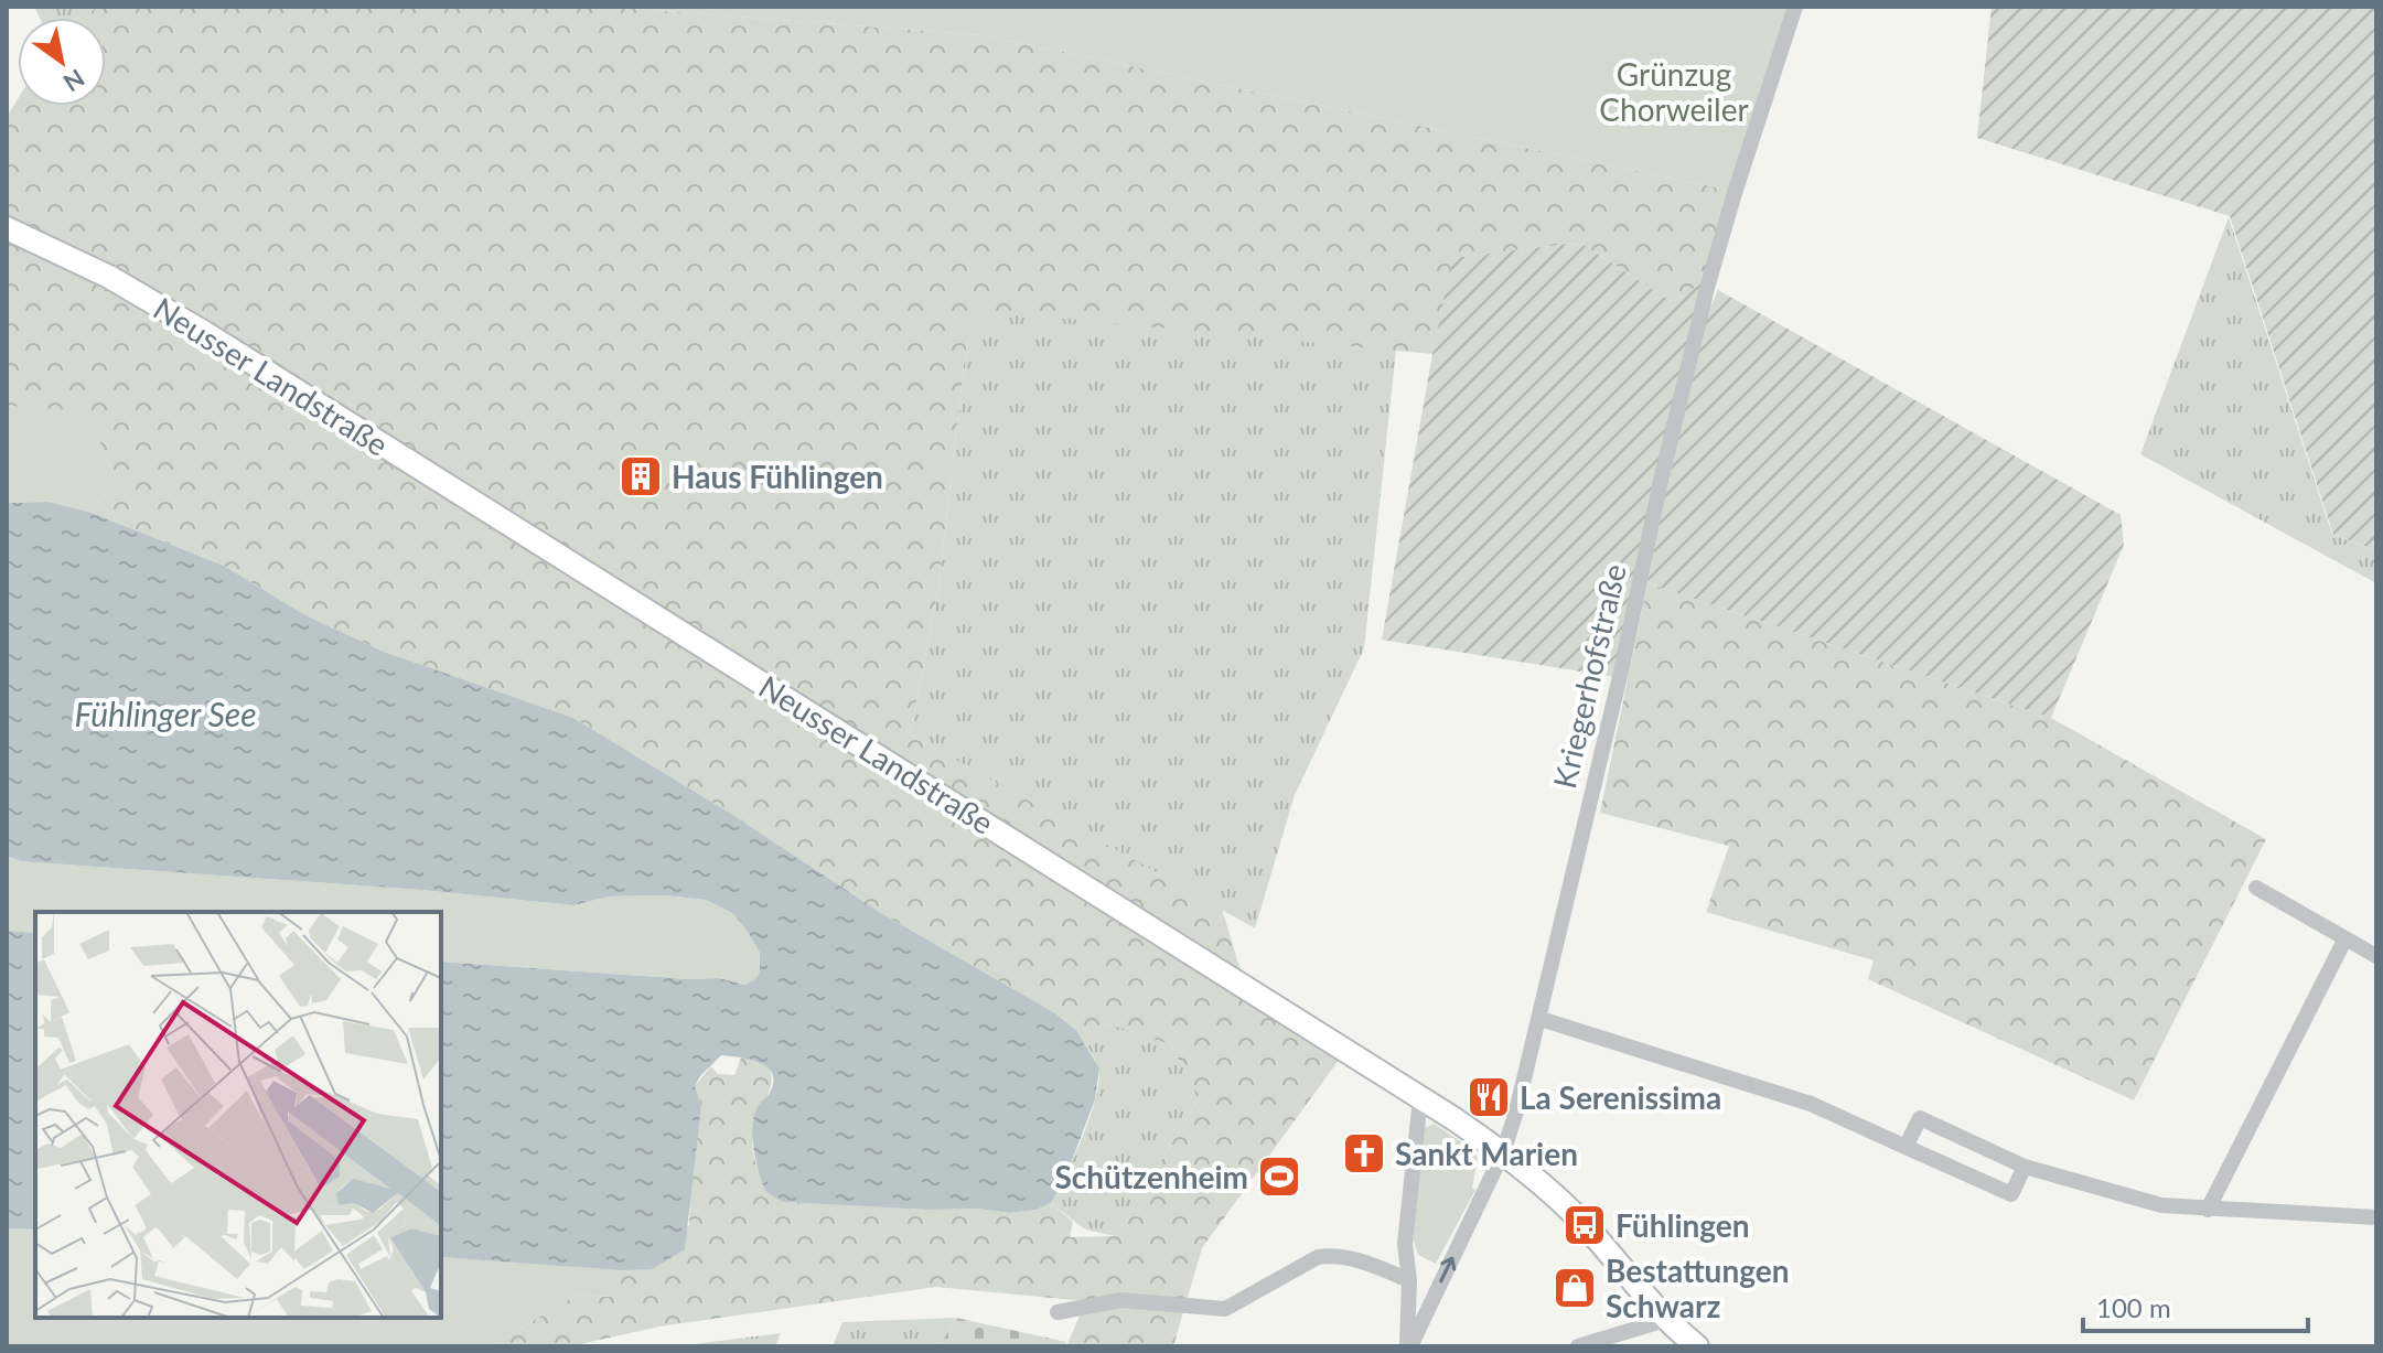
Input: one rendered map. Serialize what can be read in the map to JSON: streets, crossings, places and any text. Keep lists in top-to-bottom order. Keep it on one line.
{"streets":{"main road":["Neusser Landstraße"],"street":["Kriegerhofstraße"]},"crossings":[["Neusser Landstraße","Kriegerhofstraße"]],"water":["Fühlinger See"],"parks":["Grünzug Chorweiler"],"places":{"building":["Haus Fühlingen"],"restaurant":["La Serenissima"],"church":["Sankt Marien"],"sports":["Schützenheim"],"bus stop":["Fühlingen"],"shop":["Bestattungen Schwarz"]},"scale_bar":"100 m","north":"bottom right"}
